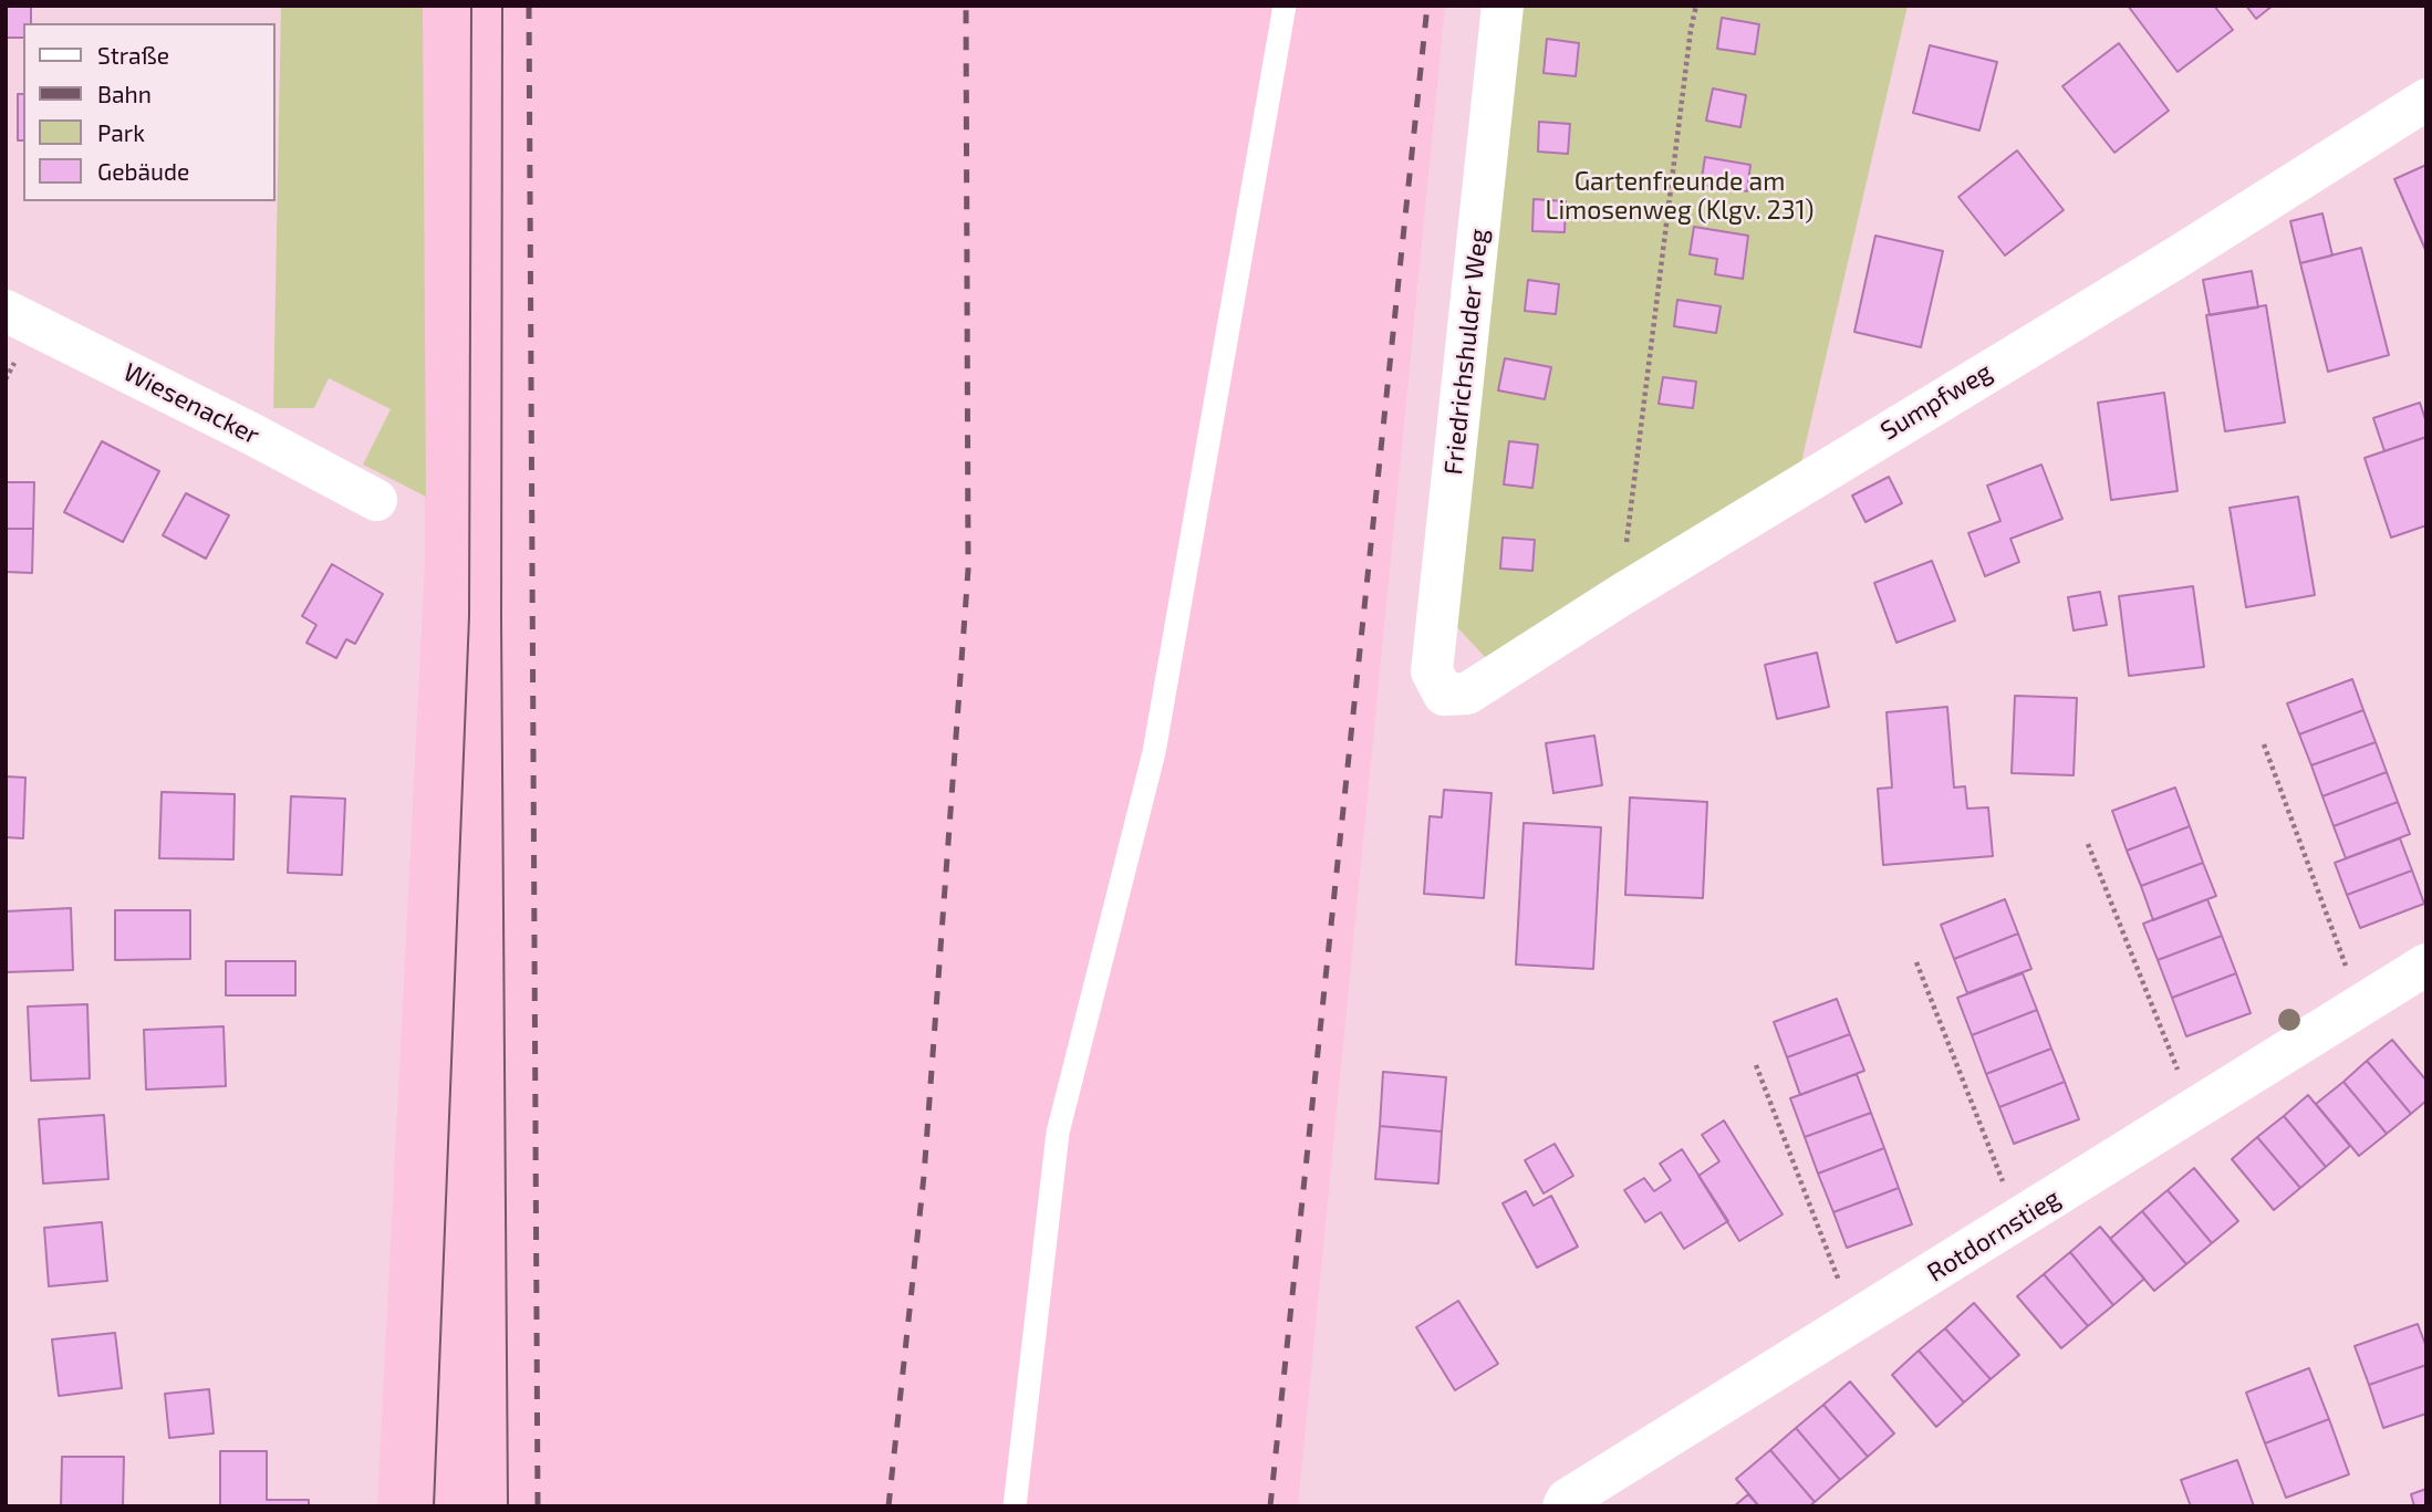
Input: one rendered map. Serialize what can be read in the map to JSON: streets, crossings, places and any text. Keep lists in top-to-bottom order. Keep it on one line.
{"streets":{"street":["Friedrichshulder Weg","Sumpfweg","Wiesenacker","Rotdornstieg"]},"crossings":[["Friedrichshulder Weg","Sumpfweg"]],"parks":["Gartenfreunde am Limosenweg (Klgv. 231)"],"legend":["Straße","Bahn","Park","Gebäude"]}
